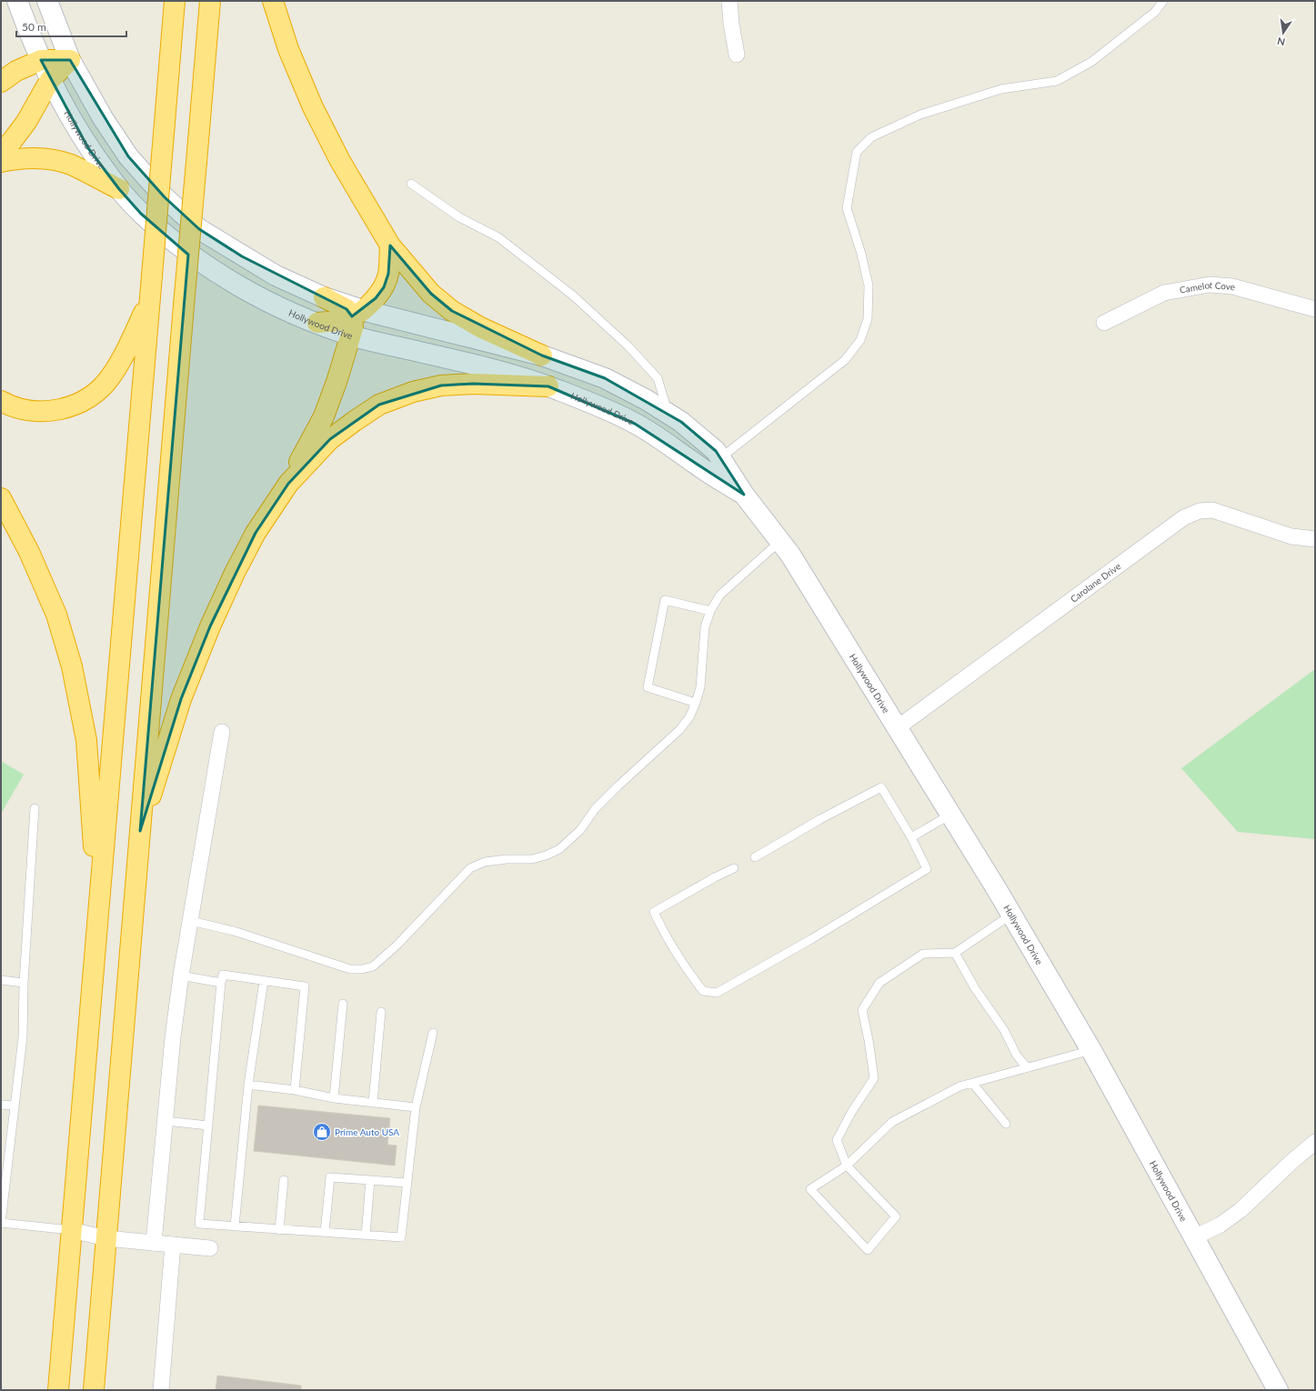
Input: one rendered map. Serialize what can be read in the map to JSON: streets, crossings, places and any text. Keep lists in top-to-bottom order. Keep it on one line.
{"streets":{"main road":["Hollywood Drive"],"street":["Camelot Cove","Carolane Drive"]},"crossings":[["Hollywood Drive","Carolane Drive"]],"places":{"shop":["Prime Auto USA"]},"scale_bar":"50 m","north":"bottom"}
